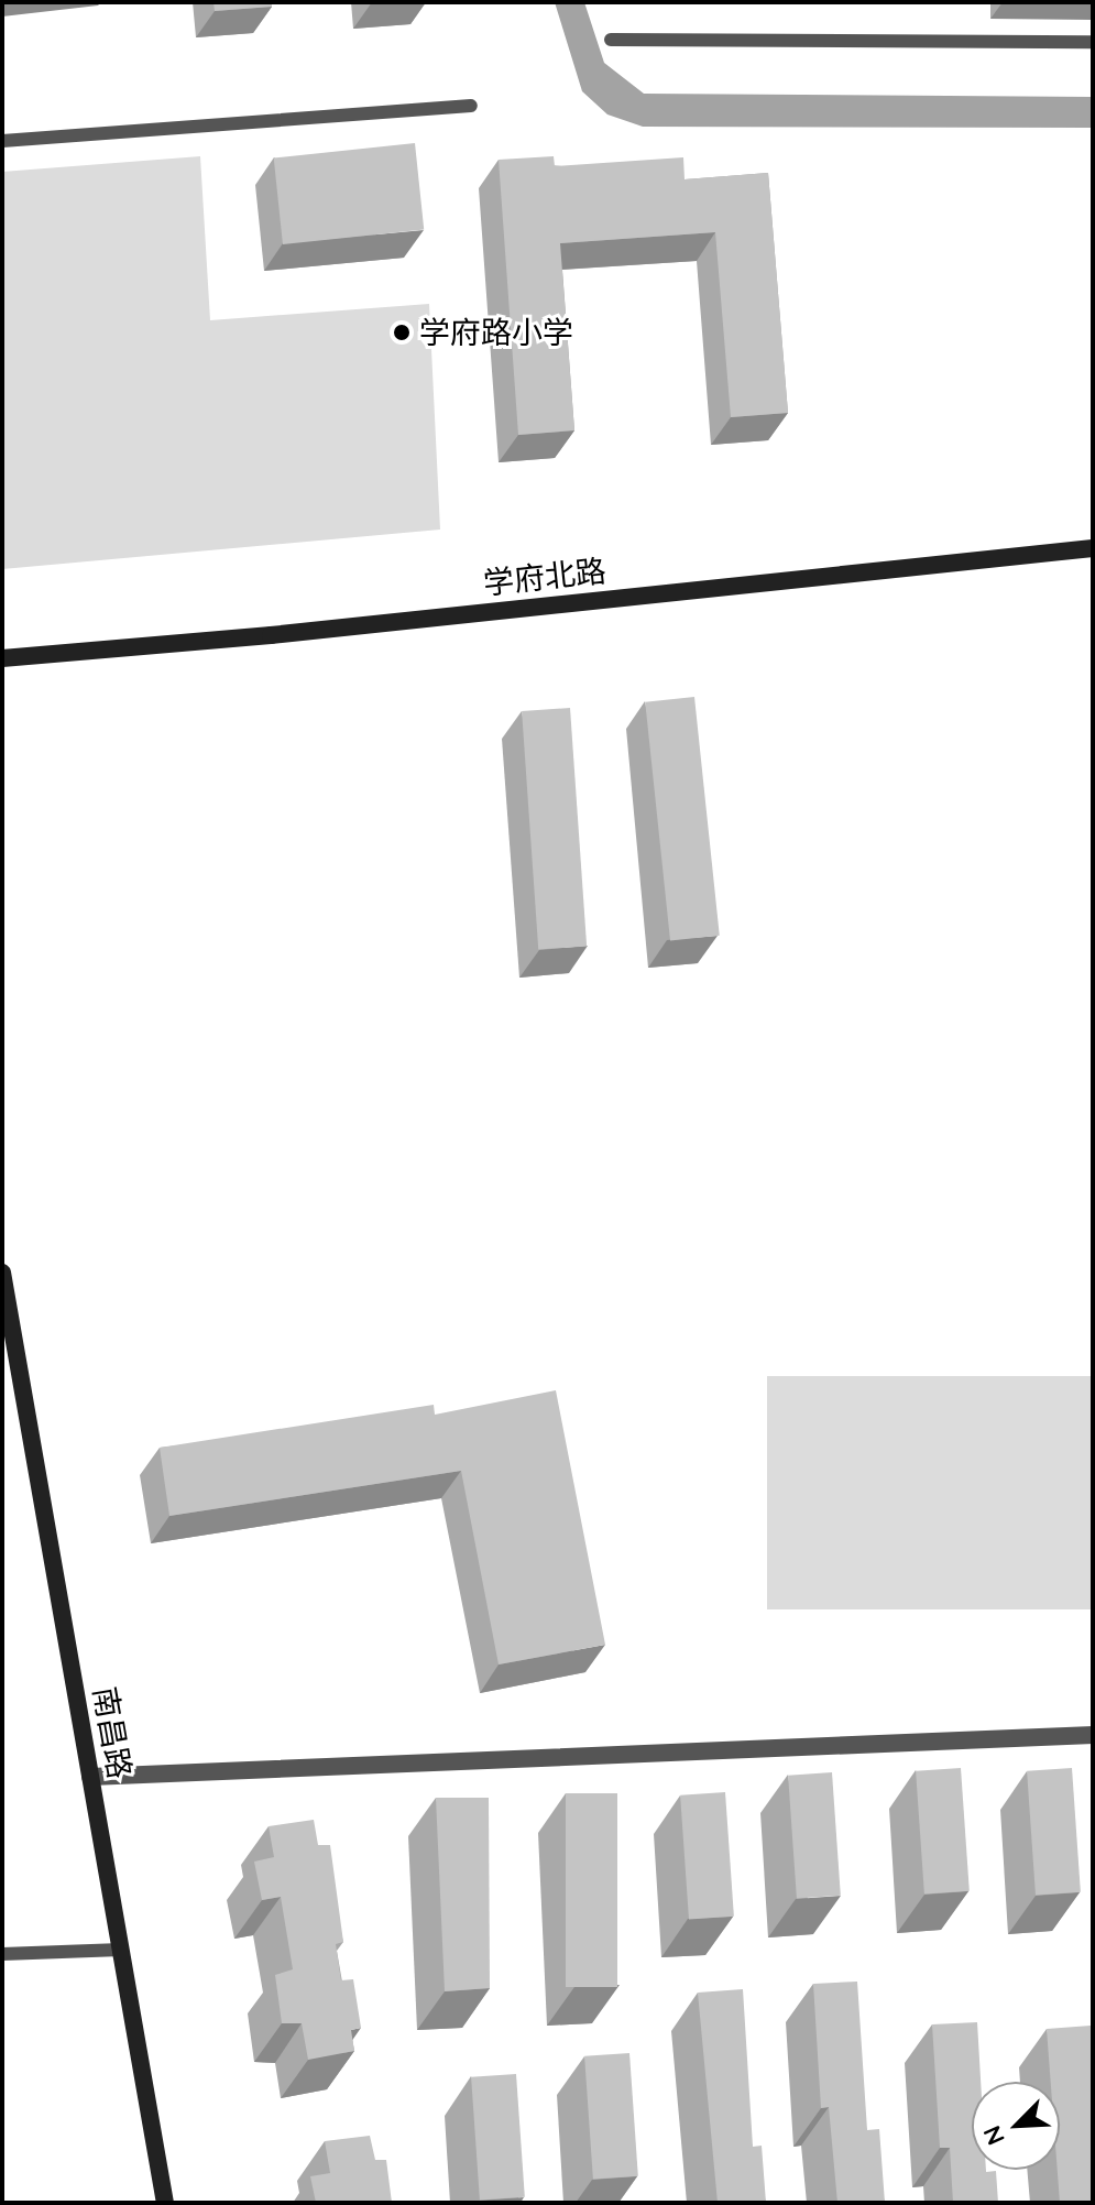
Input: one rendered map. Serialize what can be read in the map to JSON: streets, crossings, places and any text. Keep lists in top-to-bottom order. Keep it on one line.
{"streets":{"street":["学府北路","南昌路"]},"places":["学府路小学"],"north":"bottom left"}
